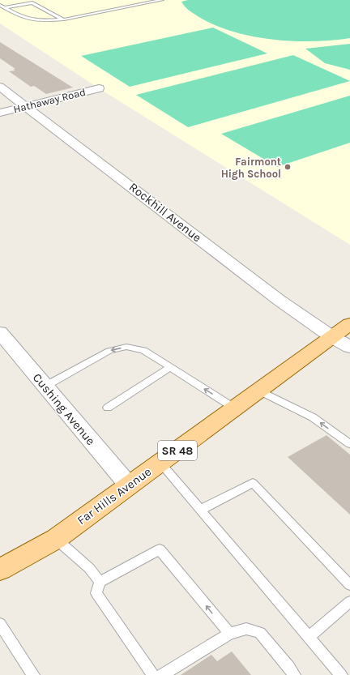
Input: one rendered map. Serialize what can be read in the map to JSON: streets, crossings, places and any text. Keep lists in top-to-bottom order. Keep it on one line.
{"streets":{"main road":["SR 48","Far Hills Avenue"],"street":["Hathaway Road","Rockhill Avenue","Cushing Avenue"]},"crossings":[["Hathaway Road","Rockhill Avenue"],["Rockhill Avenue","Far Hills Avenue"],["Cushing Avenue","Far Hills Avenue"]],"places":["Fairmont High School"]}
